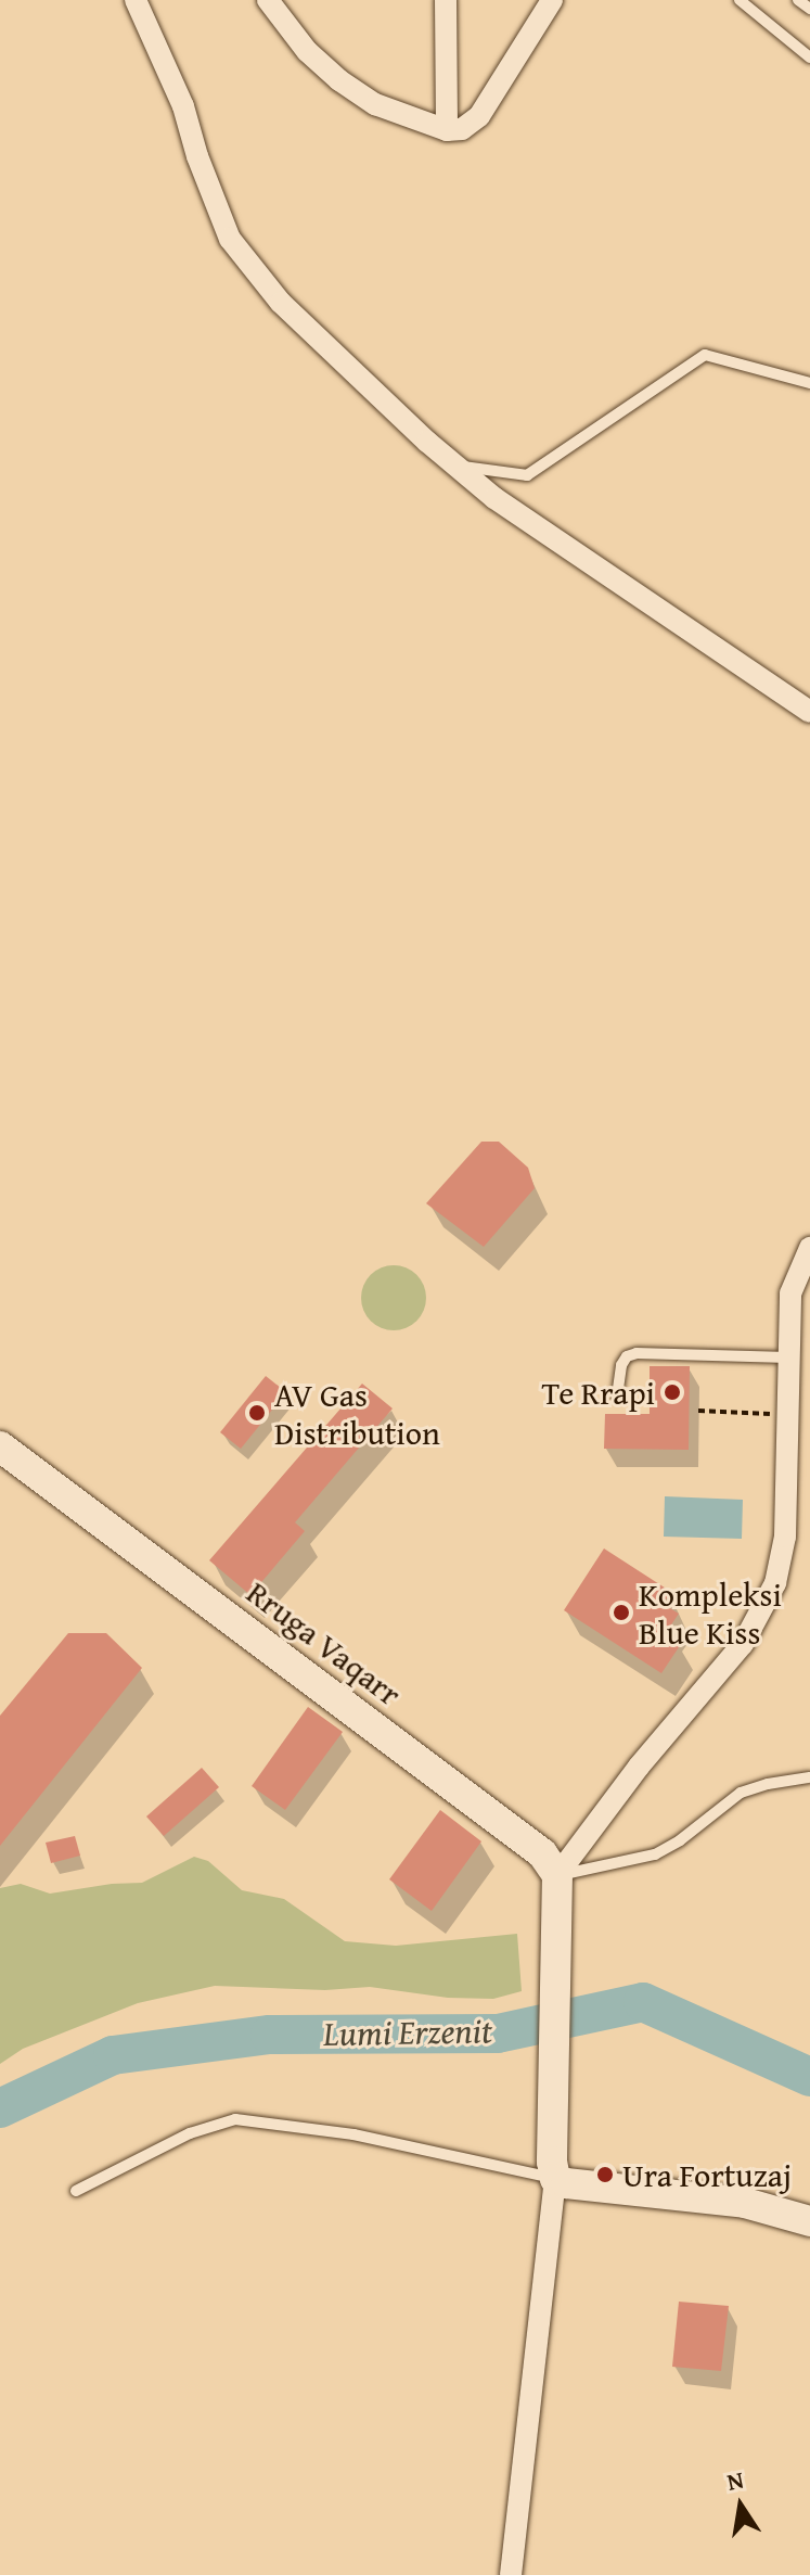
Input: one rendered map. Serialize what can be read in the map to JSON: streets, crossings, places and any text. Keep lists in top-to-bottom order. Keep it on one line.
{"streets":{"main road":["Rruga Vaqarr"]},"water":["Lumi Erzenit"],"places":["Te Rrapi","AV Gas Distribution","Kompleksi Blue Kiss","Ura Fortuzaj"],"north":"top"}
